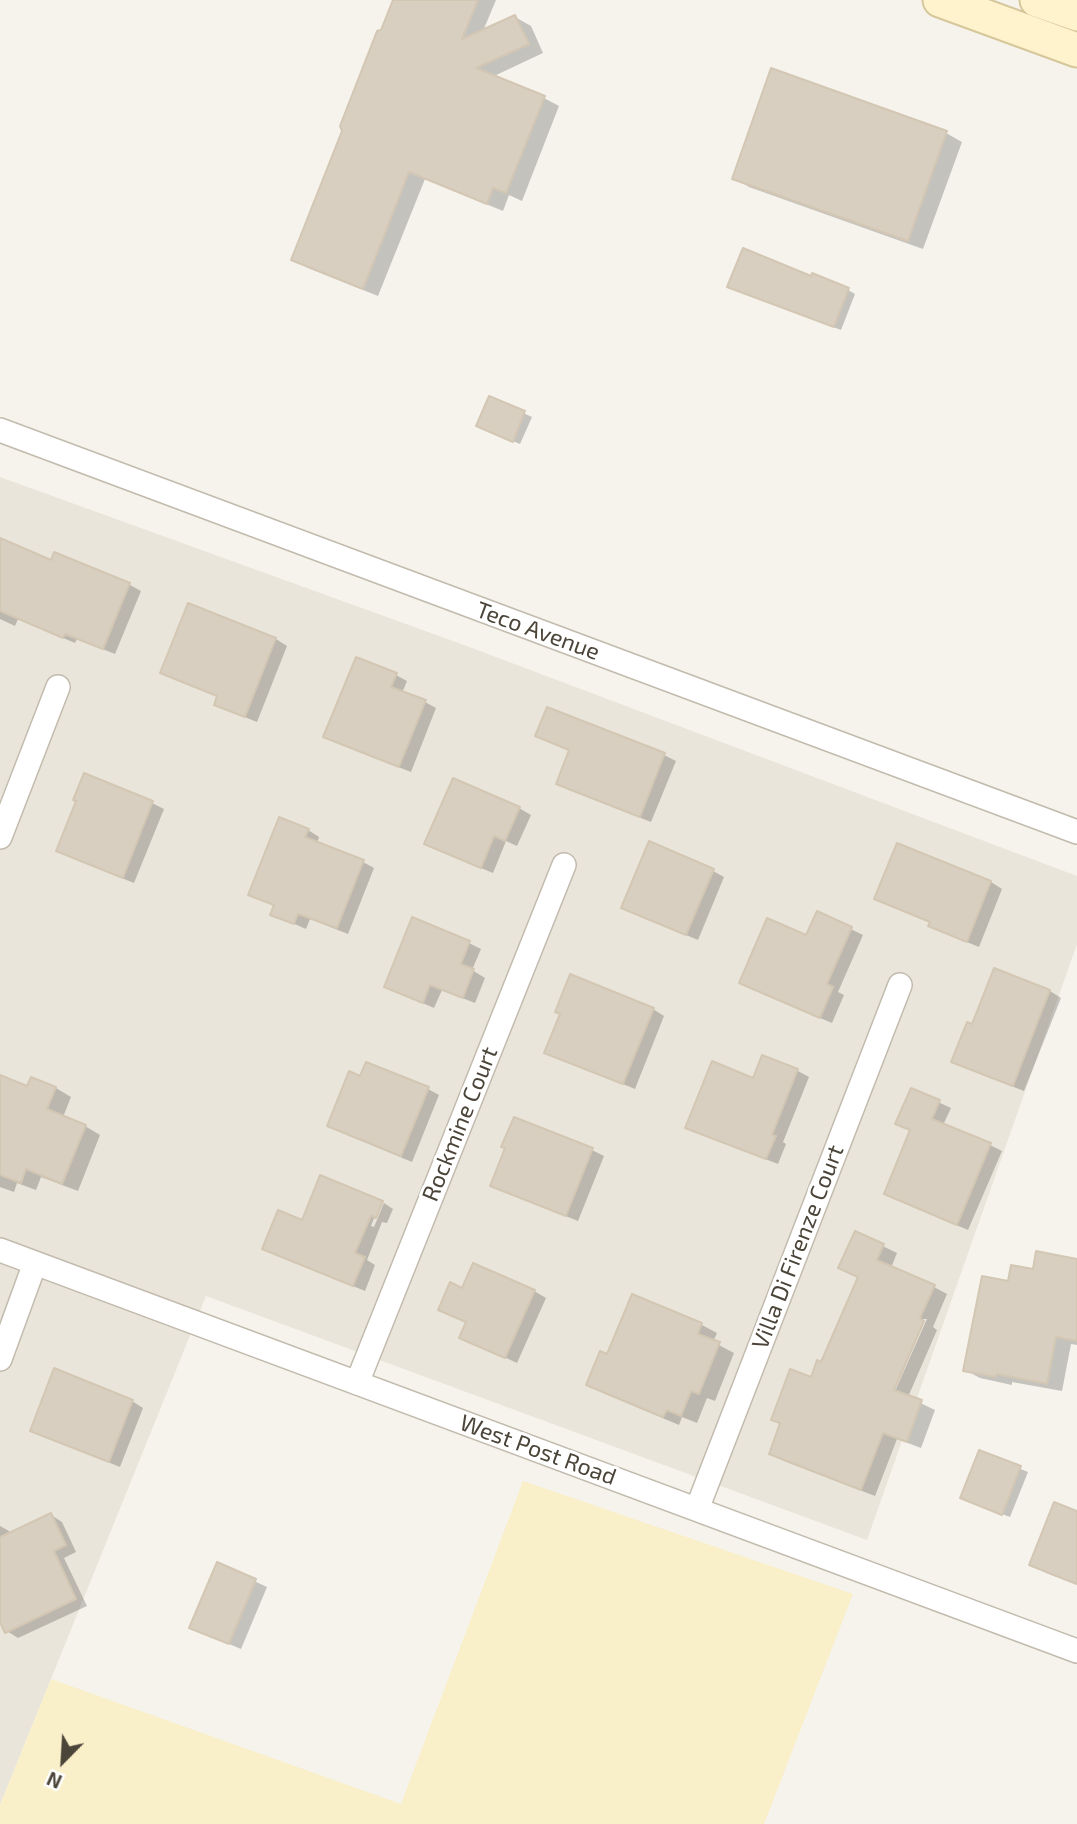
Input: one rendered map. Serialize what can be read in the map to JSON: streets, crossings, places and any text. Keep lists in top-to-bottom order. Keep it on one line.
{"streets":{"street":["Teco Avenue","Rockmine Court","Villa Di Firenze Court","West Post Road"]},"crossings":[["Rockmine Court","West Post Road"],["Villa Di Firenze Court","West Post Road"]],"north":"bottom left"}
